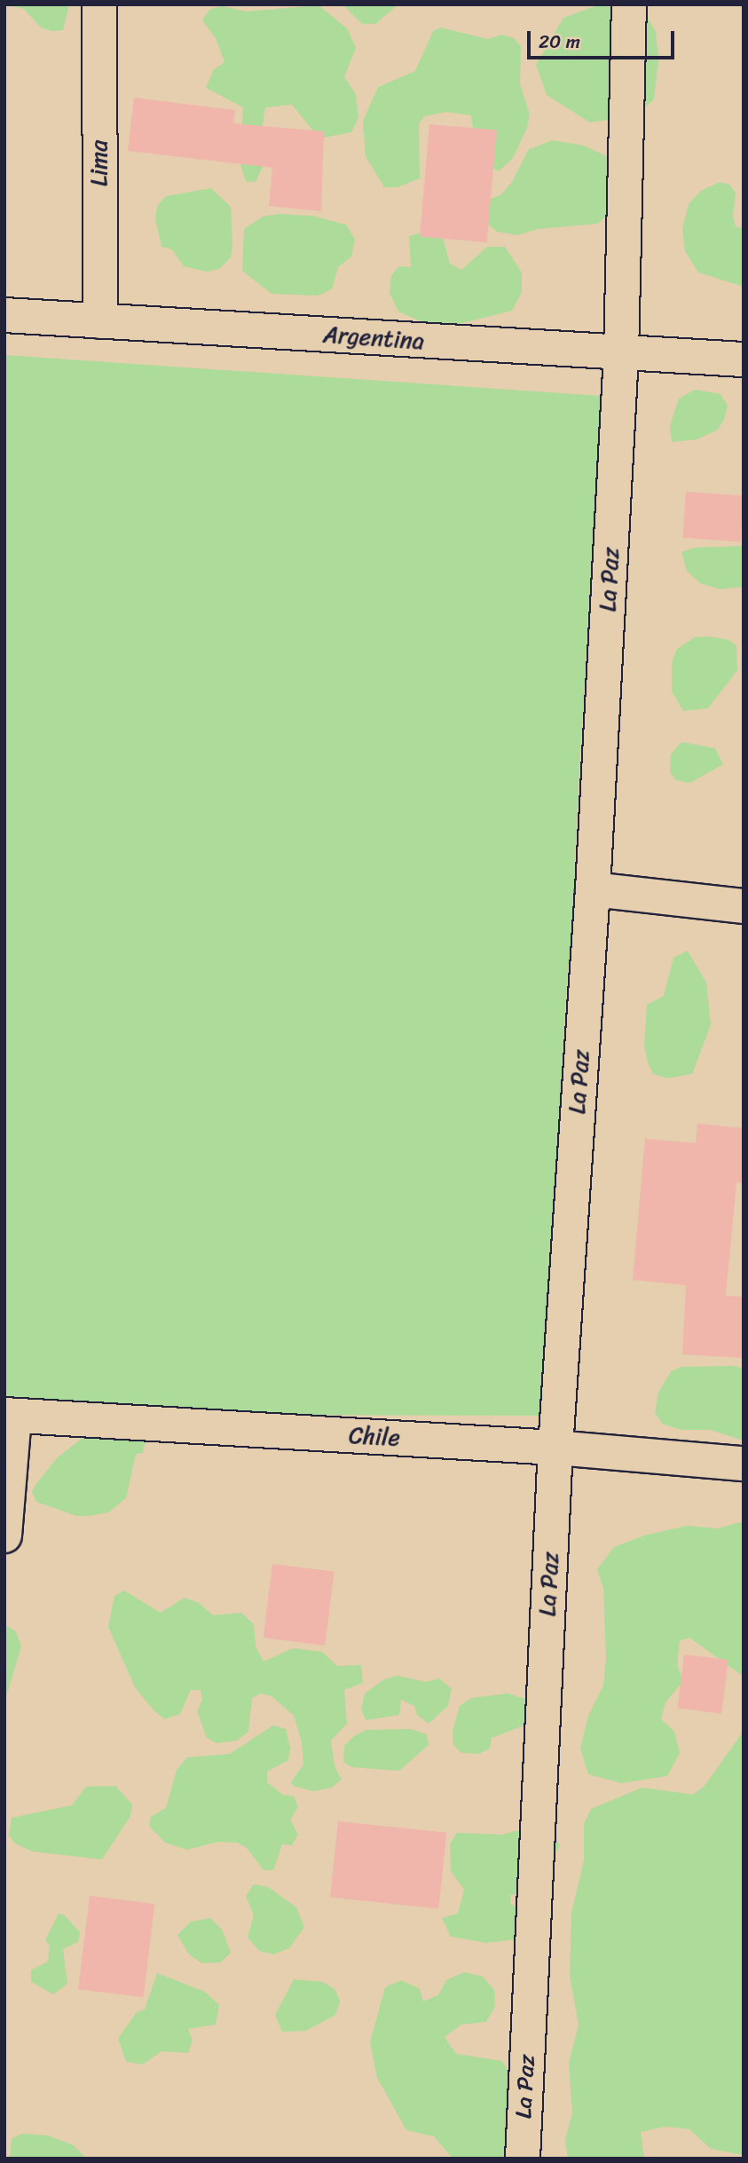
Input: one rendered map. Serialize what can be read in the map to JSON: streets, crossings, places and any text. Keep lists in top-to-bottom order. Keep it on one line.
{"streets":{"street":["Lima","Argentina","La Paz","Chile"]},"crossings":[["Lima","Argentina"],["Argentina","La Paz"],["La Paz","Chile"]],"scale_bar":"20 m"}
